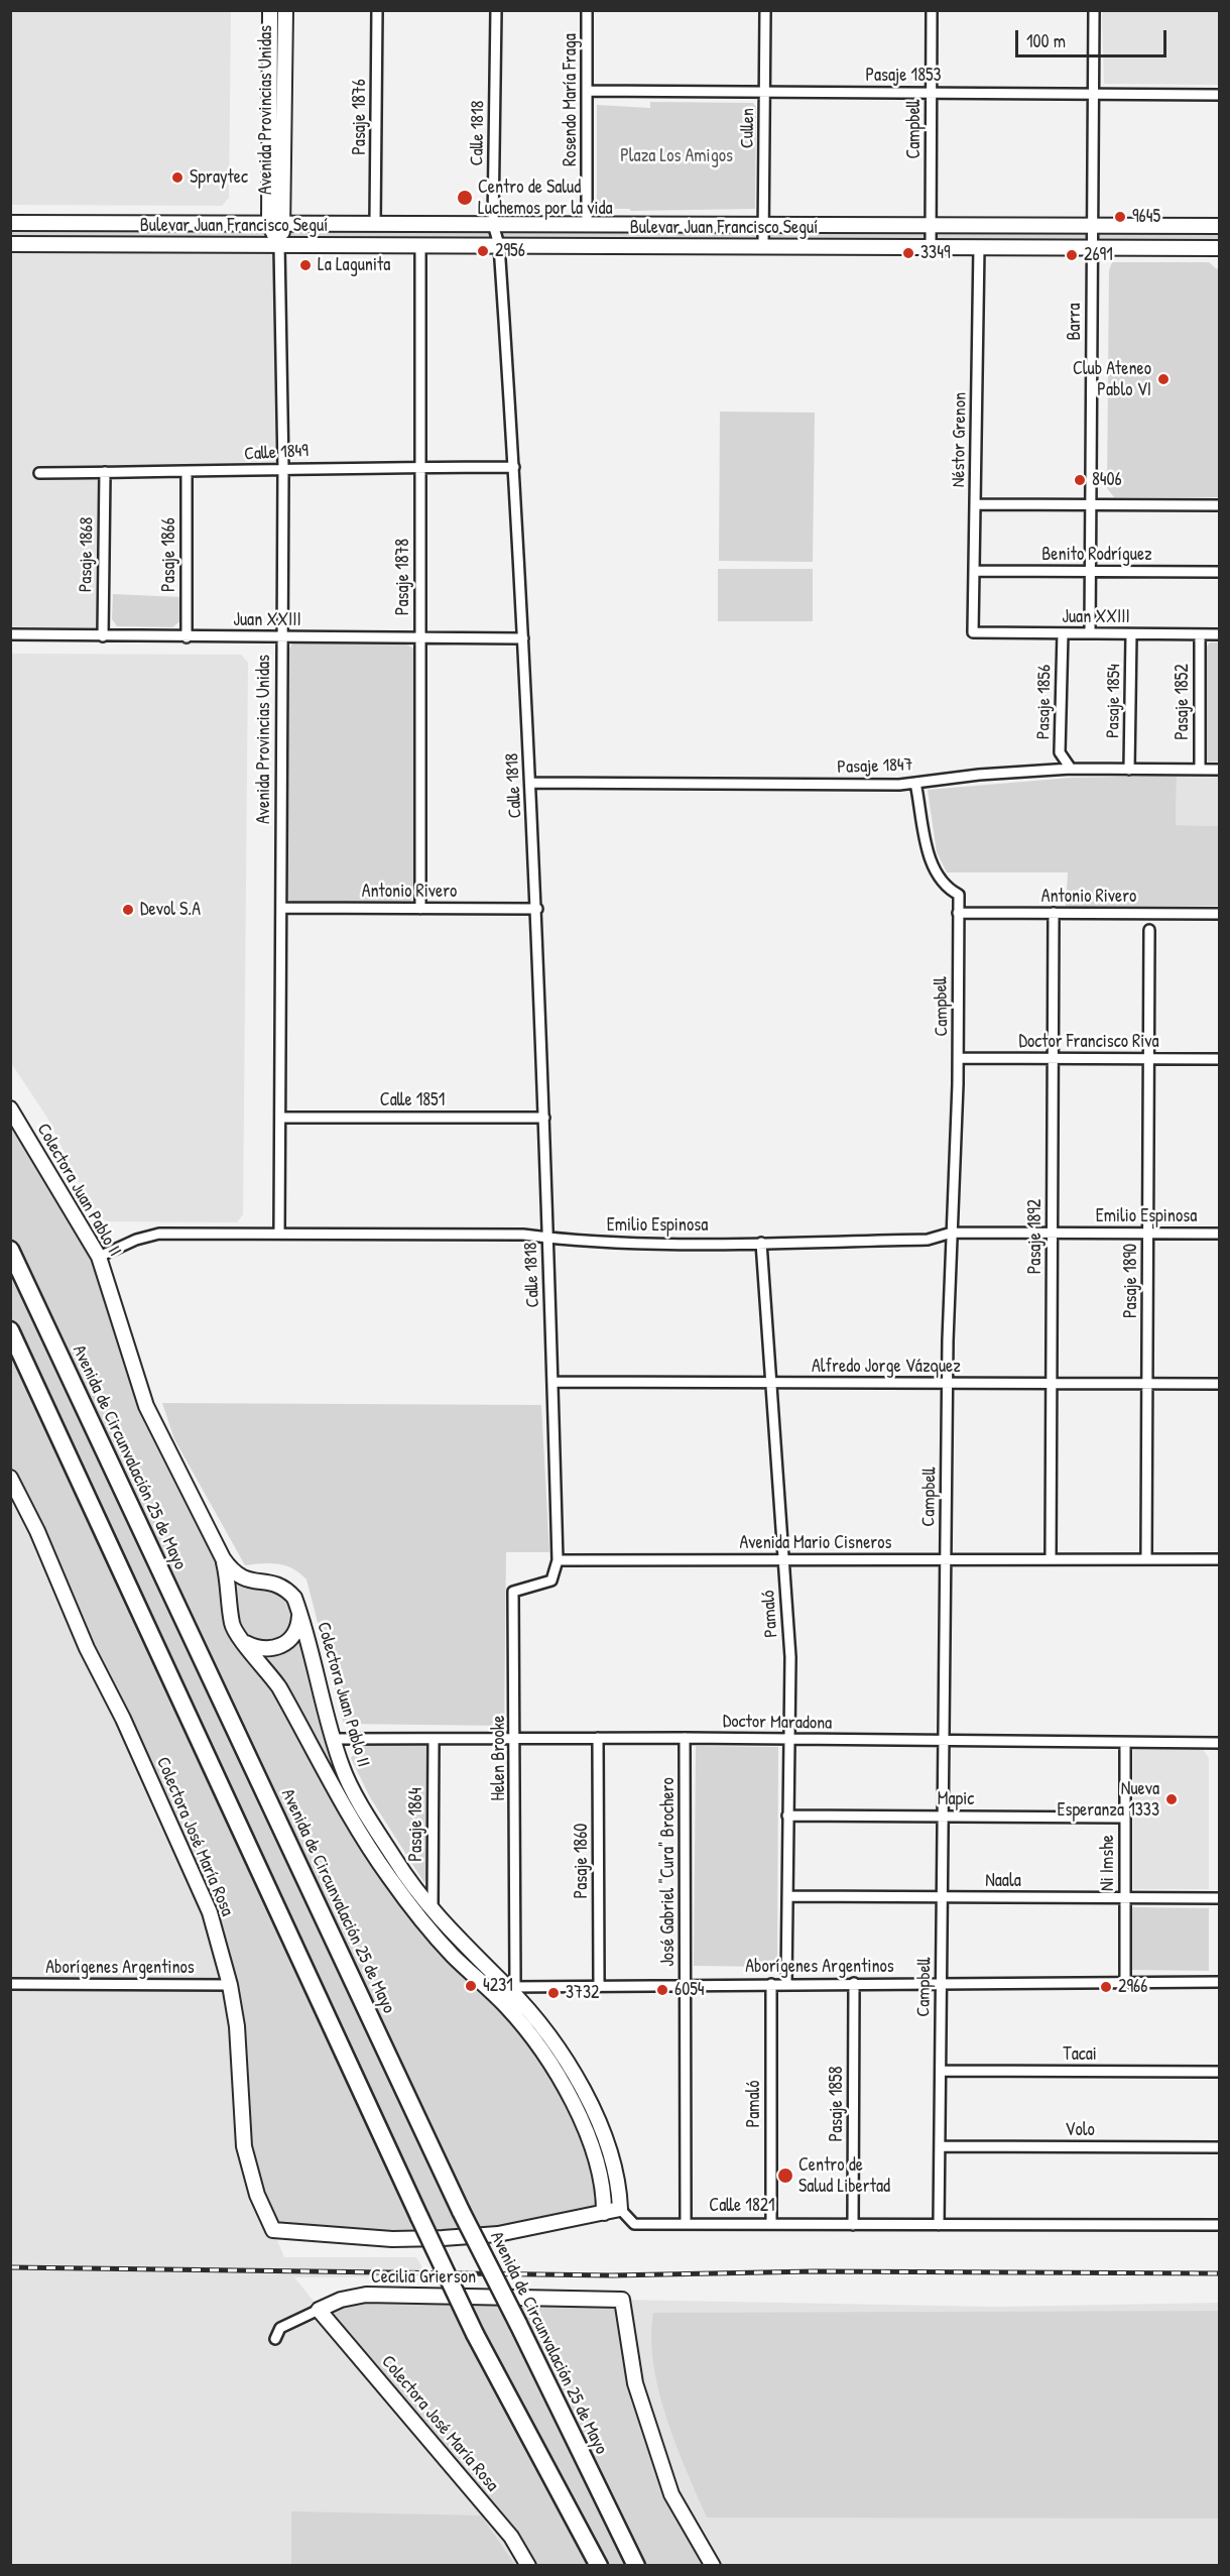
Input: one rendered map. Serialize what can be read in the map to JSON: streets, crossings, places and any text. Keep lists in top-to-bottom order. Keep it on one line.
{"streets":{"highway":["Avenida de Circunvalación 25 de Mayo"],"main road":["Avenida Provincias Unidas","Bulevar Juan Francisco Seguí","Colectora Juan Pablo II","Colectora José María Rosa","Cecilia Grierson"],"street":["Pasaje 1853","Rosendo María Fraga","Pasaje 1876","Cullen","Campbell","Calle 1818","Barra","Néstor Grenon","Calle 1849","Pasaje 1868","Pasaje 1866","Benito Rodríguez","Pasaje 1878","Juan XXIII","Pasaje 1854","Pasaje 1856","Pasaje 1852","Pasaje 1847","Antonio Rivero","Doctor Francisco Riva","Calle 1851","Emilio Espinosa","Pasaje 1892","Pasaje 1890","Alfredo Jorge Vázquez","Avenida Mario Cisneros","Pamaló","Doctor Maradona","Helen Brooke","Mapic","Pasaje 1864","Pasaje 1860","Ni Imshe","José Gabriel \"Cura\" Brochero","Naala","Aborígenes Argentinos","Tacai","Pasaje 1858","Volo","Calle 1821"]},"crossings":[["Pasaje 1853","Rosendo María Fraga"],["Pasaje 1853","Cullen"],["Pasaje 1853","Campbell"],["Pasaje 1853","Barra"],["Rosendo María Fraga","Bulevar Juan Francisco Seguí"],["Avenida Provincias Unidas","Bulevar Juan Francisco Seguí"],["Avenida Provincias Unidas","Calle 1849"],["Avenida Provincias Unidas","Juan XXIII"],["Avenida Provincias Unidas","Antonio Rivero"],["Avenida Provincias Unidas","Calle 1851"],["Avenida Provincias Unidas","Emilio Espinosa"],["Pasaje 1876","Bulevar Juan Francisco Seguí"],["Cullen","Bulevar Juan Francisco Seguí"],["Campbell","Bulevar Juan Francisco Seguí"],["Campbell","Pasaje 1847"],["Campbell","Antonio Rivero"],["Campbell","Doctor Francisco Riva"],["Campbell","Emilio Espinosa"],["Campbell","Alfredo Jorge Vázquez"],["Campbell","Avenida Mario Cisneros"],["Campbell","Doctor Maradona"],["Campbell","Mapic"],["Campbell","Naala"],["Campbell","Aborígenes Argentinos"],["Campbell","Tacai"],["Campbell","Volo"],["Campbell","Calle 1821"],["Calle 1818","Bulevar Juan Francisco Seguí"],["Calle 1818","Calle 1849"],["Calle 1818","Juan XXIII"],["Calle 1818","Pasaje 1847"],["Calle 1818","Antonio Rivero"],["Calle 1818","Calle 1851"],["Calle 1818","Emilio Espinosa"],["Calle 1818","Alfredo Jorge Vázquez"],["Calle 1818","Avenida Mario Cisneros"],["Calle 1818","Helen Brooke"],["Bulevar Juan Francisco Seguí","Barra"],["Bulevar Juan Francisco Seguí","Néstor Grenon"],["Bulevar Juan Francisco Seguí","Pasaje 1878"],["Barra","Benito Rodríguez"],["Barra","Juan XXIII"],["Néstor Grenon","Benito Rodríguez"],["Néstor Grenon","Juan XXIII"],["Calle 1849","Pasaje 1868"],["Calle 1849","Pasaje 1866"],["Calle 1849","Pasaje 1878"],["Pasaje 1868","Juan XXIII"],["Pasaje 1866","Juan XXIII"],["Pasaje 1878","Juan XXIII"],["Pasaje 1878","Antonio Rivero"],["Juan XXIII","Pasaje 1854"],["Juan XXIII","Pasaje 1856"],["Juan XXIII","Pasaje 1852"],["Pasaje 1854","Pasaje 1847"],["Pasaje 1856","Pasaje 1847"],["Pasaje 1852","Pasaje 1847"],["Antonio Rivero","Pasaje 1892"],["Doctor Francisco Riva","Pasaje 1892"],["Doctor Francisco Riva","Pasaje 1890"],["Colectora Juan Pablo II","Emilio Espinosa"],["Colectora Juan Pablo II","Doctor Maradona"],["Colectora Juan Pablo II","Helen Brooke"],["Colectora Juan Pablo II","Pasaje 1864"],["Colectora Juan Pablo II","Colectora José María Rosa"],["Colectora Juan Pablo II","Aborígenes Argentinos"],["Colectora Juan Pablo II","Calle 1821"],["Emilio Espinosa","Pasaje 1892"],["Emilio Espinosa","Pasaje 1890"],["Emilio Espinosa","Pamaló"],["Pasaje 1892","Alfredo Jorge Vázquez"],["Pasaje 1892","Avenida Mario Cisneros"],["Pasaje 1890","Alfredo Jorge Vázquez"],["Pasaje 1890","Avenida Mario Cisneros"],["Alfredo Jorge Vázquez","Pamaló"],["Avenida Mario Cisneros","Pamaló"],["Avenida Mario Cisneros","Helen Brooke"],["Pamaló","Doctor Maradona"],["Pamaló","Mapic"],["Pamaló","Naala"],["Pamaló","Aborígenes Argentinos"],["Pamaló","Calle 1821"],["Doctor Maradona","Helen Brooke"],["Doctor Maradona","Pasaje 1864"],["Doctor Maradona","Pasaje 1860"],["Doctor Maradona","Ni Imshe"],["Doctor Maradona","José Gabriel \"Cura\" Brochero"],["Helen Brooke","Aborígenes Argentinos"],["Mapic","Ni Imshe"],["Colectora José María Rosa","Aborígenes Argentinos"],["Colectora José María Rosa","Cecilia Grierson"],["Pasaje 1860","Aborígenes Argentinos"],["Ni Imshe","Naala"],["Ni Imshe","Aborígenes Argentinos"],["José Gabriel \"Cura\" Brochero","Aborígenes Argentinos"],["José Gabriel \"Cura\" Brochero","Calle 1821"],["Aborígenes Argentinos","Pasaje 1858"],["Pasaje 1858","Calle 1821"]],"parks":["Plaza Los Amigos"],"places":["Spraytec","Centro de Salud Luchemos por la vida","9645","2956","3349","2691","La Lagunita","Club Ateneo Pablo VI","8406","Devol S.A","Nueva Esperanza 1333","4231","2966","6054","3732","Centro de Salud Libertad"],"scale_bar":"100 m"}
